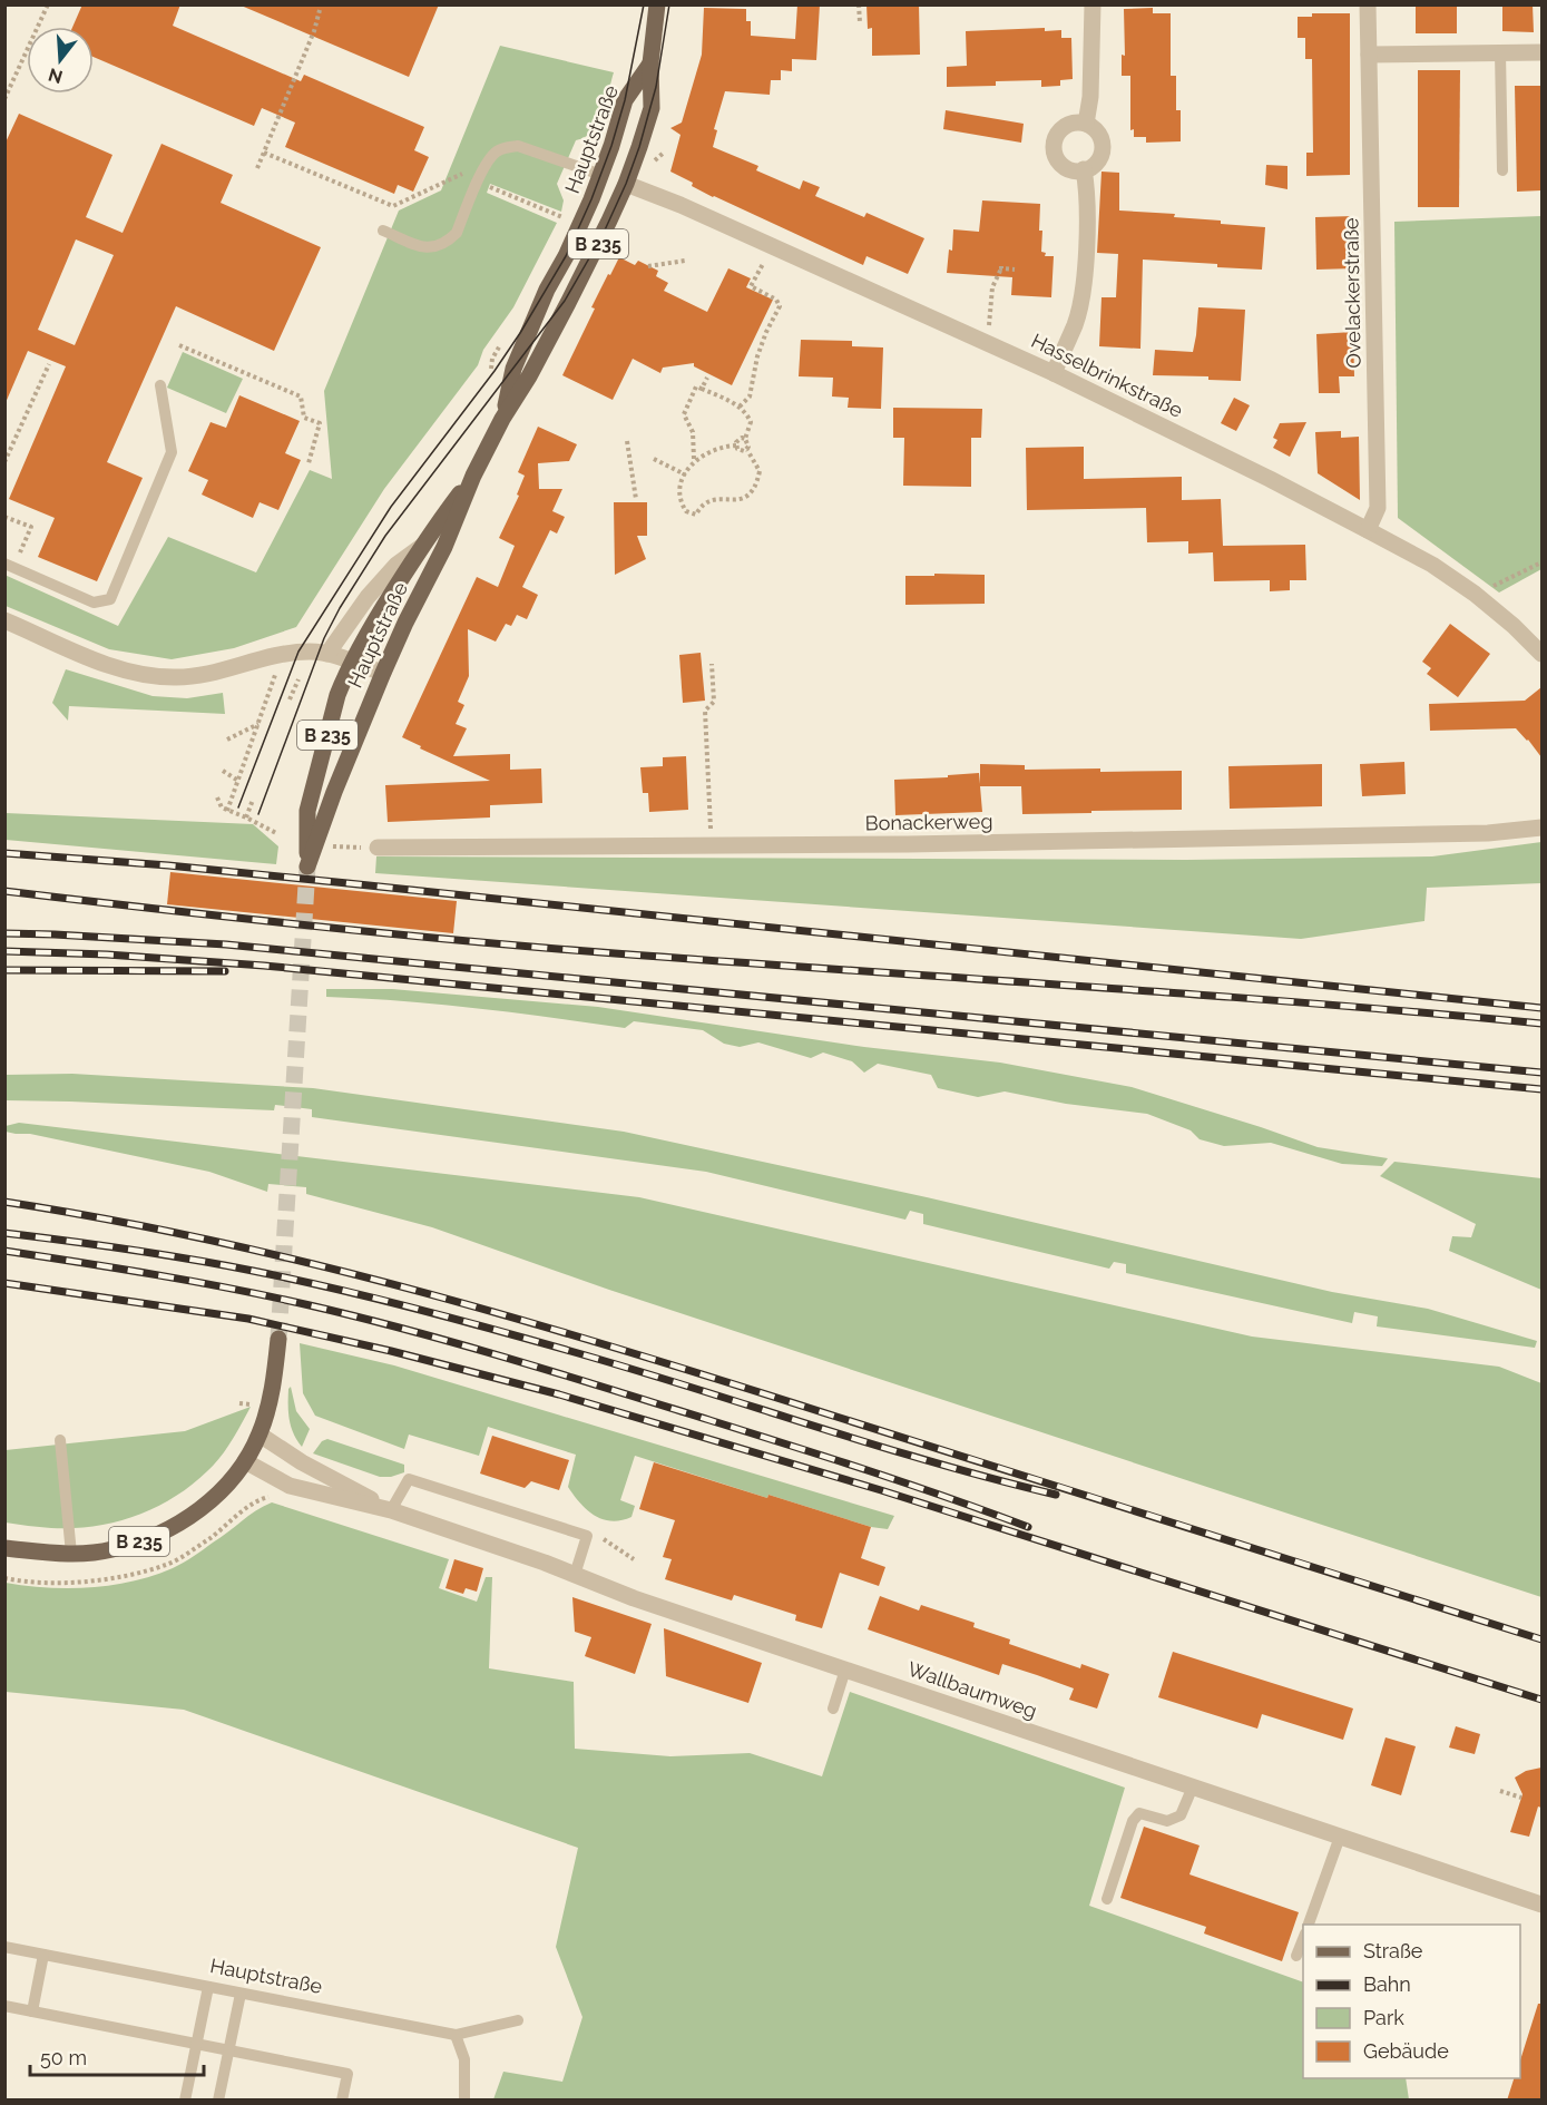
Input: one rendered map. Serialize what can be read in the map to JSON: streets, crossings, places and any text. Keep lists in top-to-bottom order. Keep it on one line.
{"streets":{"main road":["Hauptstraße","B 235"],"street":["Ovelackerstraße","Hasselbrinkstraße","Bonackerweg","Wallbaumweg"]},"crossings":[["Hauptstraße","Hasselbrinkstraße"],["B 235","Wallbaumweg"],["Ovelackerstraße","Hasselbrinkstraße"]],"legend":["Straße","Bahn","Park","Gebäude"],"scale_bar":"50 m","north":"bottom"}
